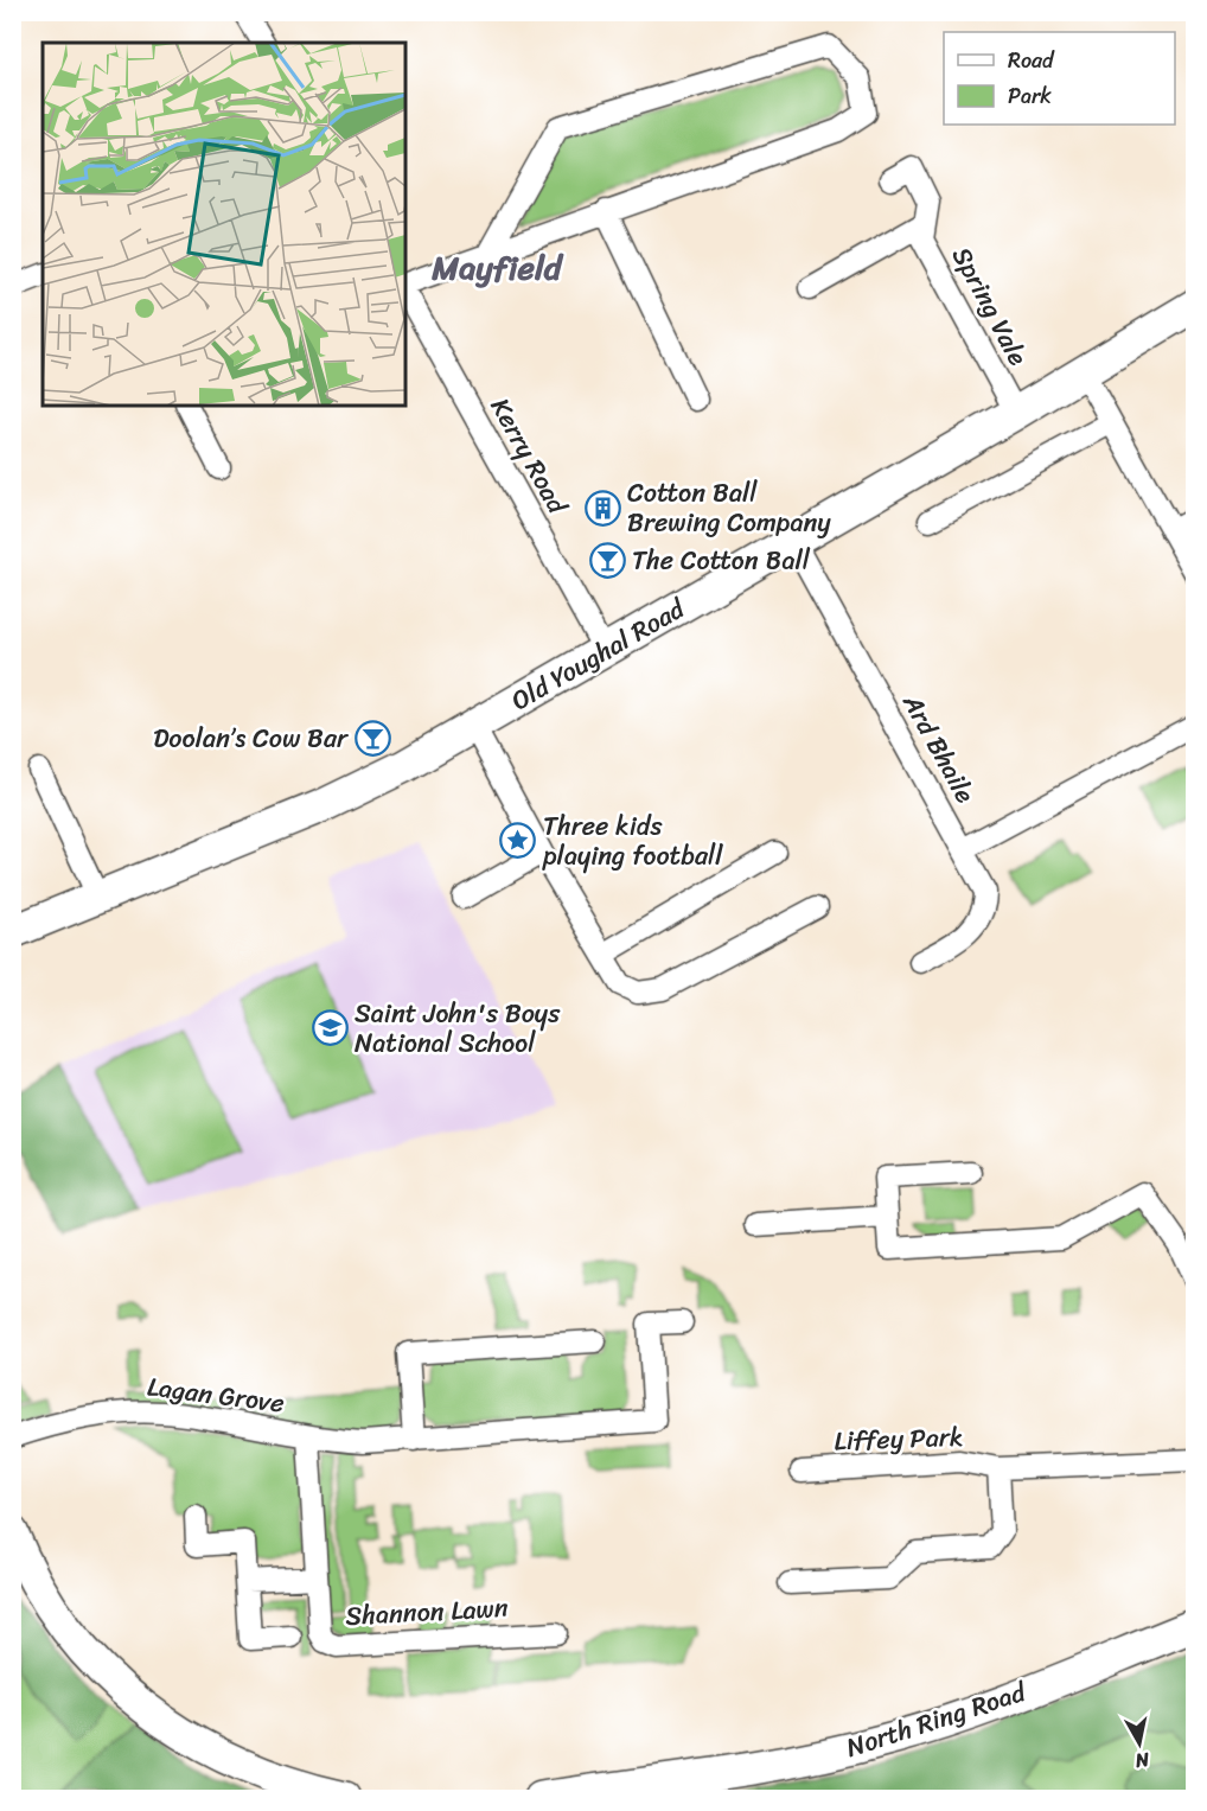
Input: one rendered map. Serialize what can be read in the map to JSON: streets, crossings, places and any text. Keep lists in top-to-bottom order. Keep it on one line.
{"streets":{"street":["Spring Vale","Kerry Road","Old Youghal Road","Ard Bhaile","Lagan Grove","Liffey Park","Shannon Lawn","North Ring Road"]},"crossings":[["Spring Vale","Old Youghal Road"],["Kerry Road","Old Youghal Road"],["Old Youghal Road","Ard Bhaile"],["Lagan Grove","Shannon Lawn"]],"districts":["Mayfield"],"places":{"building":["Cotton Ball Brewing Company"],"bar":["The Cotton Ball","Doolan’s Cow Bar"],"place":["Three kids playing football"],"school or university":["Saint John's Boys National School"]},"legend":["Road","Park"],"north":"bottom"}
